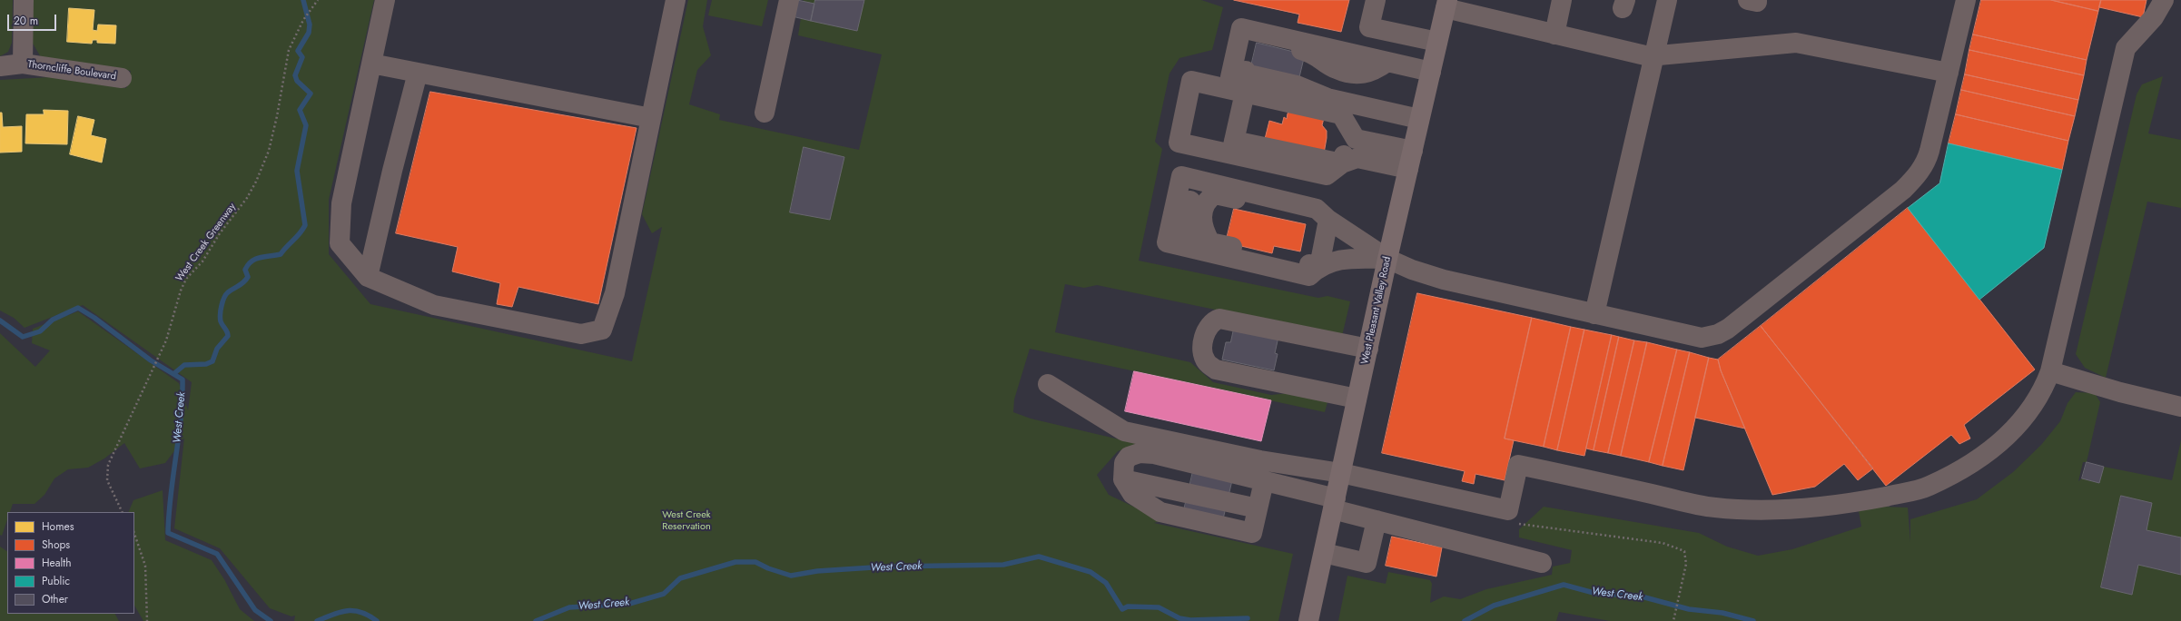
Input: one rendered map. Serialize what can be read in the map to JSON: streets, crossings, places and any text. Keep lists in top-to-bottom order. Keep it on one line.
{"streets":{"main road":["West Pleasant Valley Road"],"street":["Thorncliffe Boulevard"],"path":["West Creek Greenway"]},"water":["West Creek"],"parks":["West Creek Reservation"],"legend":["Homes","Shops","Health","Public","Other"],"scale_bar":"20 m"}
